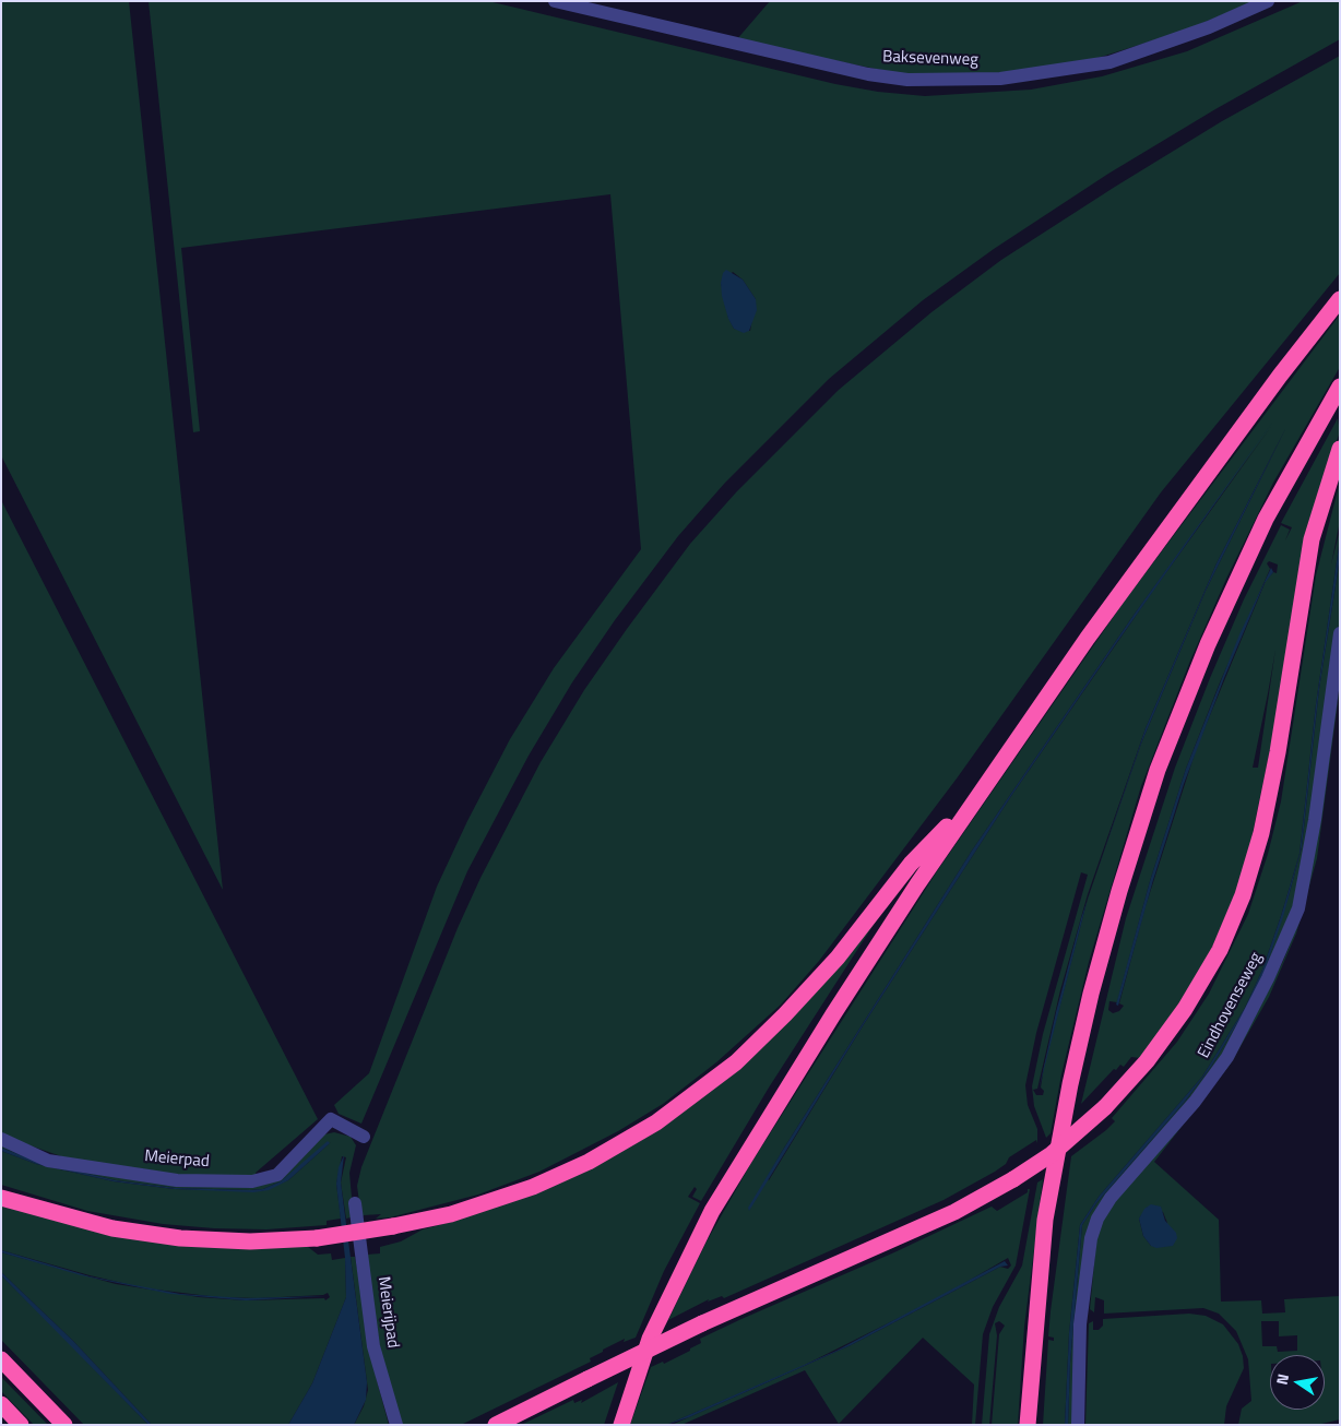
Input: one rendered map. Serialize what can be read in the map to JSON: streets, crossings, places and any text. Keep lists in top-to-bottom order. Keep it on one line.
{"streets":{"street":["Baksevenweg","Eindhovenseweg","Meierpad","Meierijpad"]},"north":"left"}
